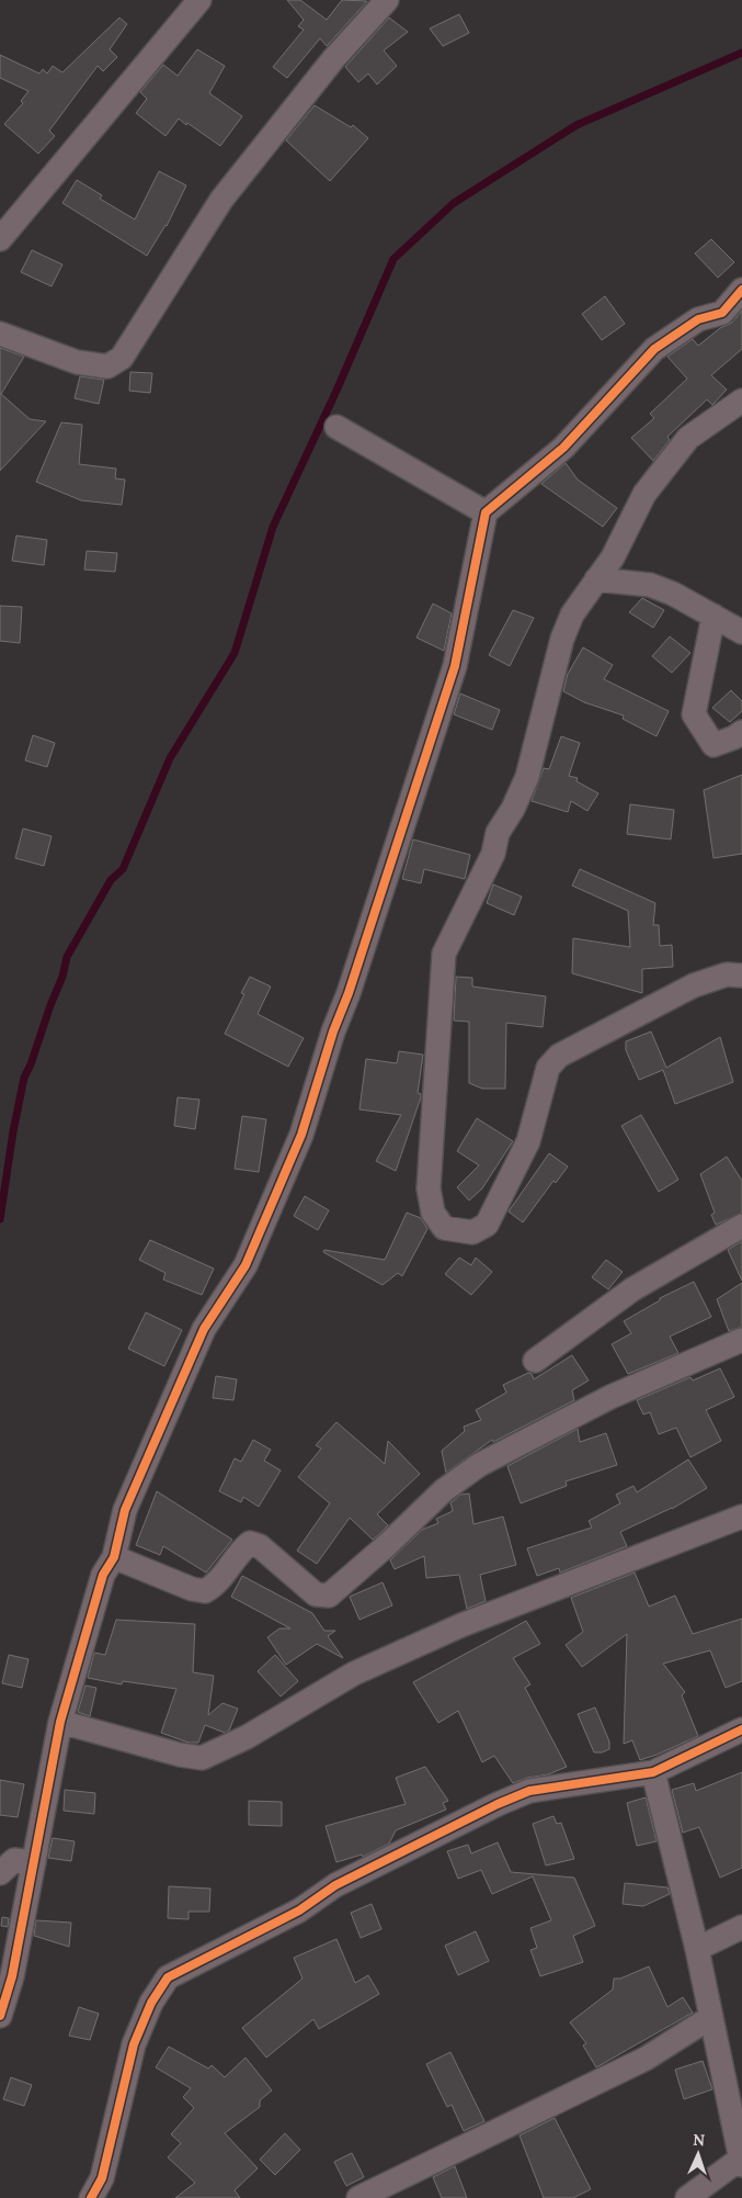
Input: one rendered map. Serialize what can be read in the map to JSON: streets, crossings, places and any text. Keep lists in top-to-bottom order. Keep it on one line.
{"north":"top"}
